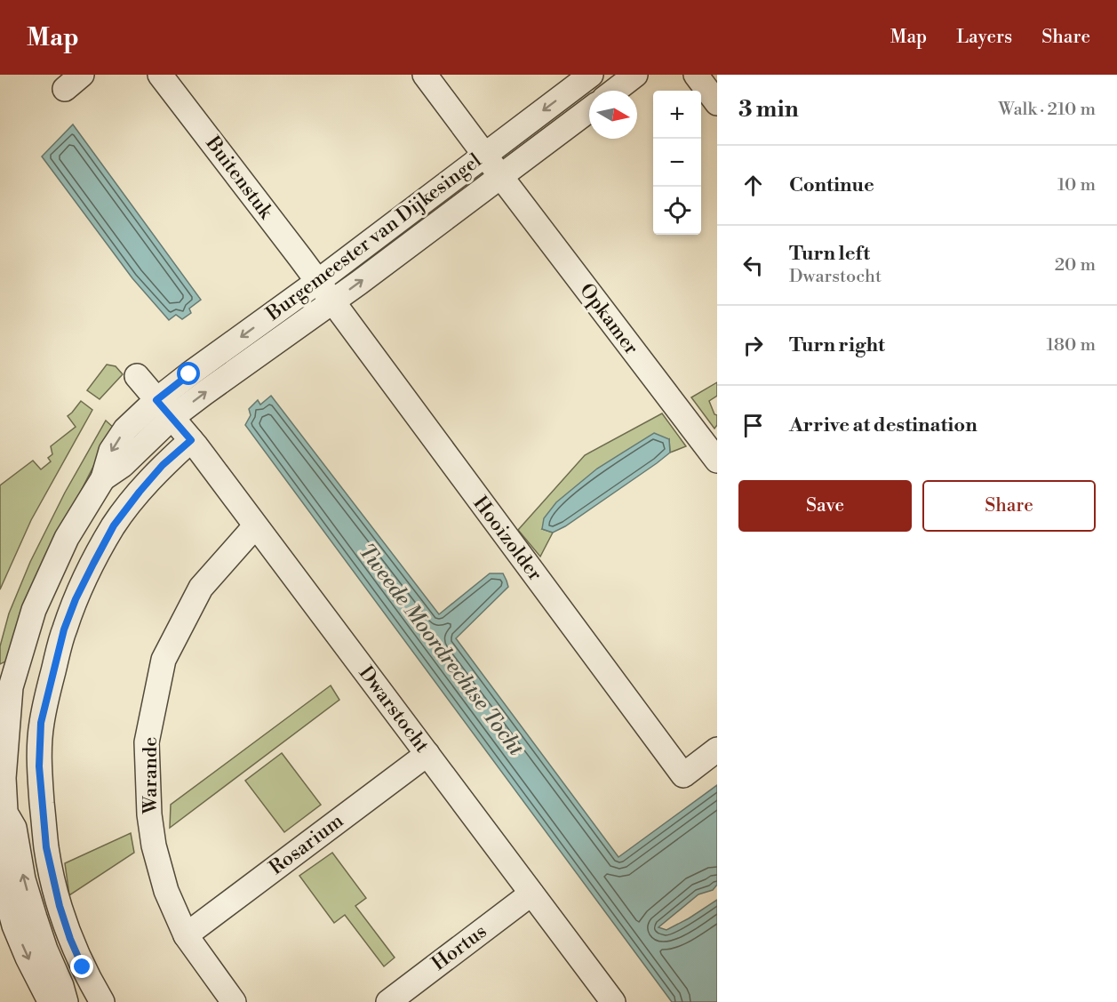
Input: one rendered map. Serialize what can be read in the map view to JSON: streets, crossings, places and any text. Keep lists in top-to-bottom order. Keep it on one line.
{"streets":{"street":["Buitenstuk","Burgemeester van Dijkesingel","Opkamer","Hooizolder","Dwarstocht","Warande","Rosarium","Hortus"]},"crossings":[["Buitenstuk","Burgemeester van Dijkesingel"],["Buitenstuk","Hooizolder"],["Burgemeester van Dijkesingel","Opkamer"],["Burgemeester van Dijkesingel","Hooizolder"],["Burgemeester van Dijkesingel","Dwarstocht"],["Dwarstocht","Warande"],["Dwarstocht","Rosarium"],["Dwarstocht","Hortus"],["Warande","Rosarium"]],"water":["Tweede Moordrechtse Tocht"],"north":"right","page":{"header":"Map","nav":["Map","Layers","Share"],"heading":["3 min","Walk · 210 m"],"map_buttons":["+","−"],"list":[["Continue","10 m"],["Turn left","Dwarstocht","20 m"],["Turn right","180 m"],"Arrive at destination"],"buttons":["Save","Share"]}}
